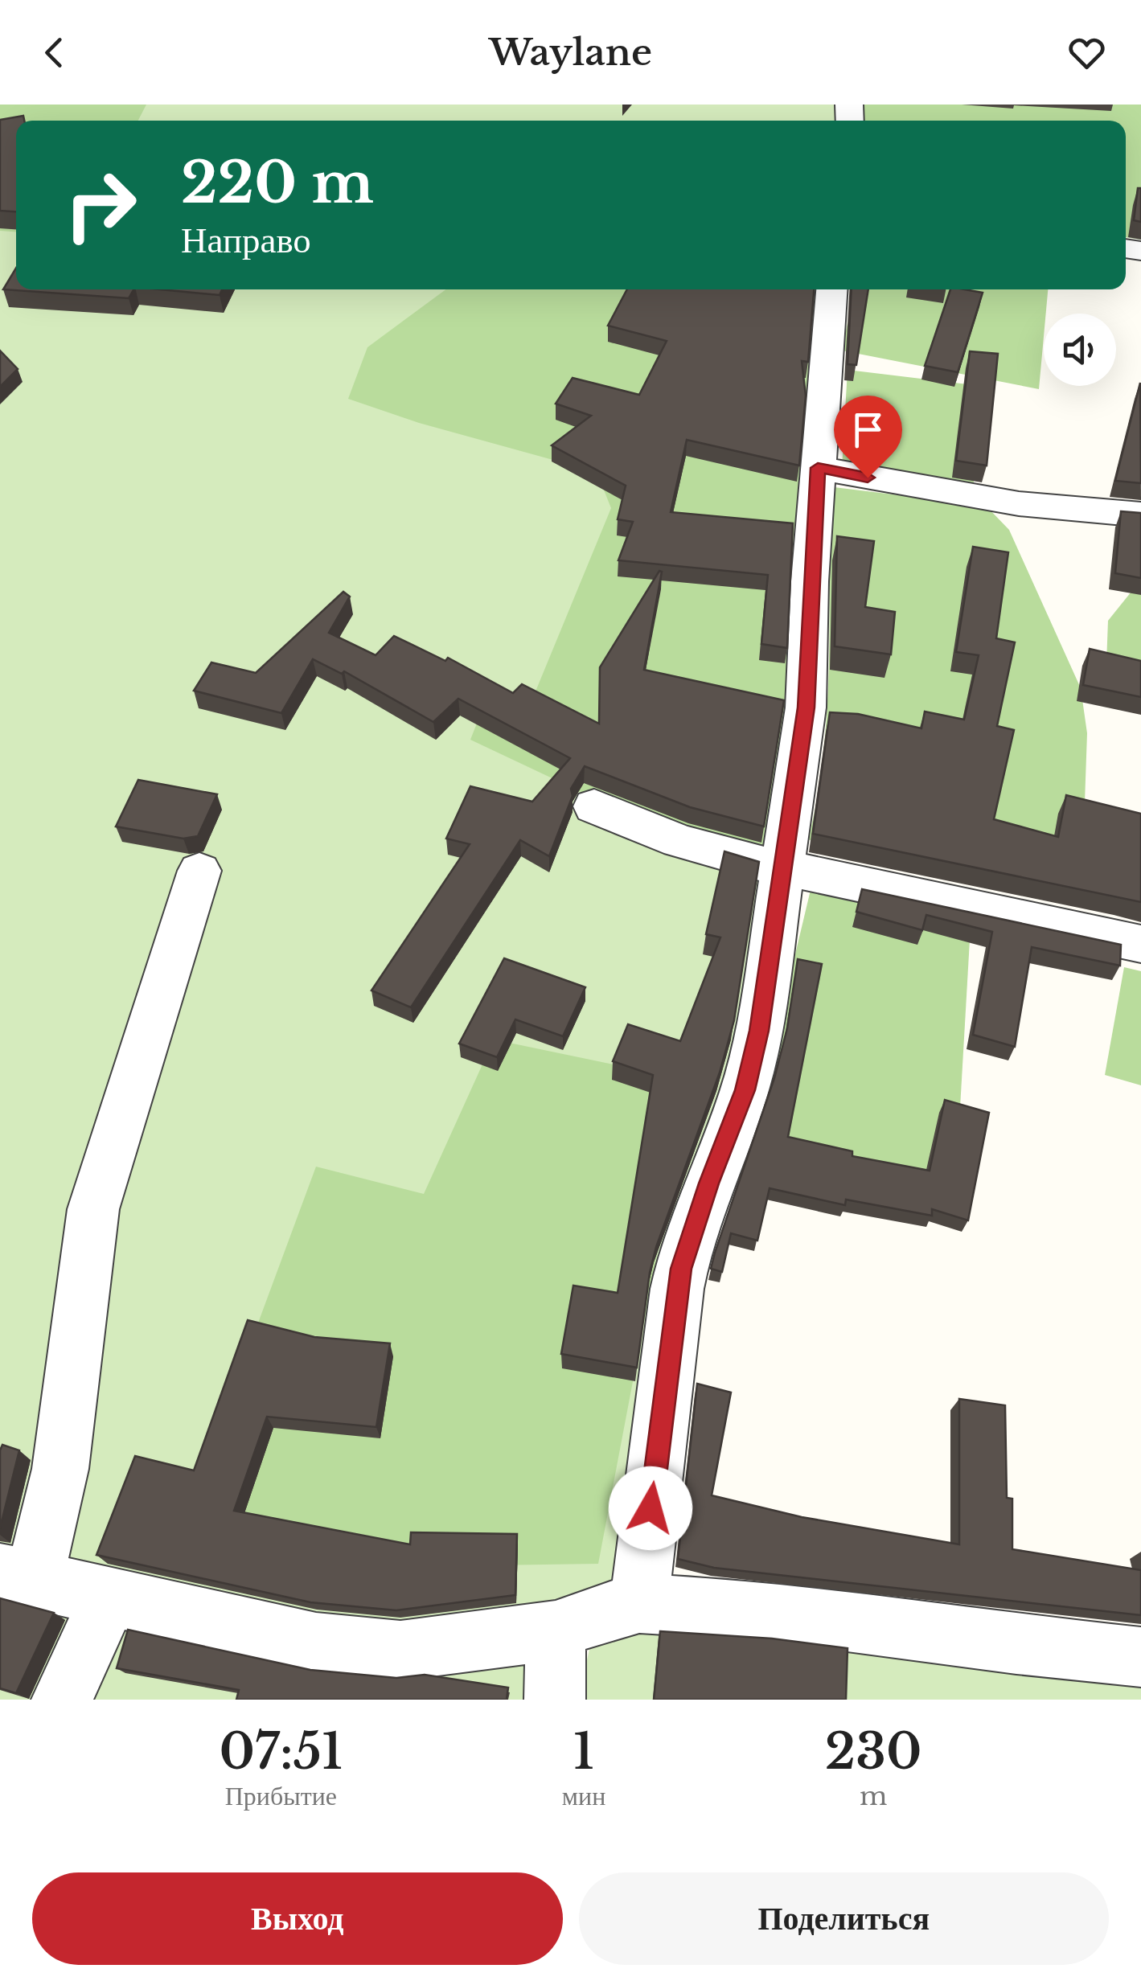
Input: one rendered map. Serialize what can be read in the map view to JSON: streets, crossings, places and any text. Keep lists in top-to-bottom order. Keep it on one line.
{"page":{"header":"Waylane","turn":["220 m","Направо"],"eta":["07:51","Прибытие","1","мин","230","m"],"buttons":["Выход","Поделиться"]}}
